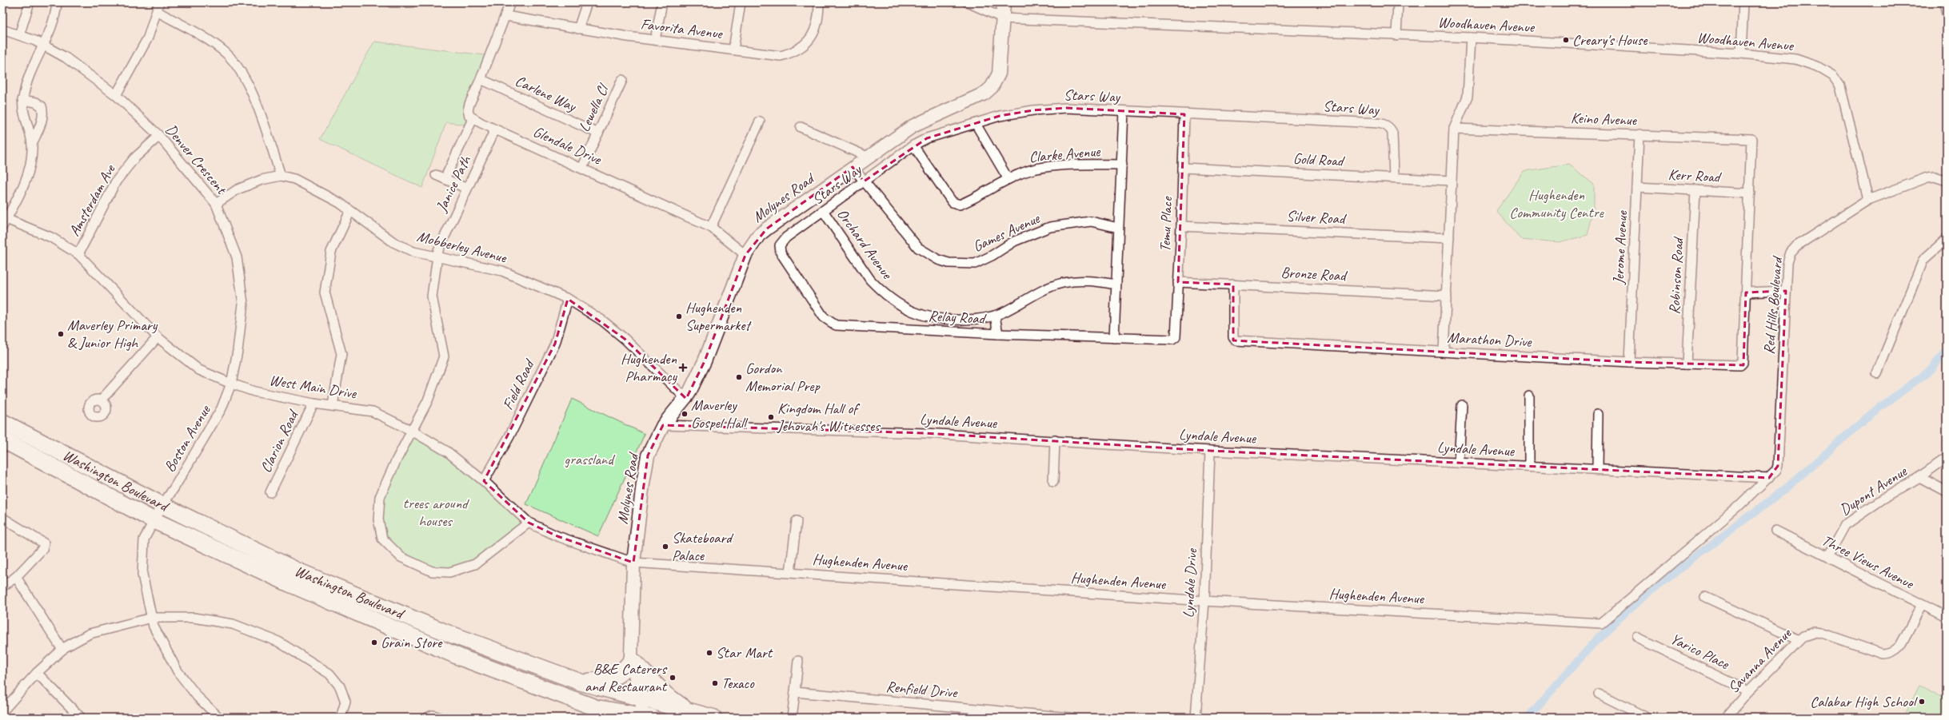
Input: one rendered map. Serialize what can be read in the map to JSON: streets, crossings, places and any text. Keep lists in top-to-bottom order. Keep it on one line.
{"streets":{"highway":["Washington Boulevard"],"main road":["Molynes Road"],"street":["Woodhaven Avenue","Favorita Avenue","Carlene Way","Stars Way","Lewella Cl","Keino Avenue","Glendale Drive","Clarke Avenue","Denver Crescent","Gold Road","Kerr Road","Janice Path","Amsterdam Ave","Silver Road","Temu Place","Games Avenue","Orchard Avenue","Mobberley Avenue","Jerome Avenue","Bronze Road","Robinson Road","Red Hills Boulevard","Relay Road","Marathon Drive","Field Road","West Main Drive","Lyndale Avenue","Boston Avenue","Clarion Road","Dupont Avenue","Three Views Avenue","Hughenden Avenue","Lyndale Drive","Yarico Place","Savanna Avenue","Renfield Drive"]},"crossings":[["Woodhaven Avenue","Molynes Road"],["Woodhaven Avenue","Red Hills Boulevard"],["Carlene Way","Lewella Cl"],["Stars Way","Clarke Avenue"],["Stars Way","Gold Road"],["Stars Way","Temu Place"],["Stars Way","Games Avenue"],["Stars Way","Orchard Avenue"],["Stars Way","Relay Road"],["Lewella Cl","Glendale Drive"],["Keino Avenue","Kerr Road"],["Keino Avenue","Jerome Avenue"],["Keino Avenue","Marathon Drive"],["Glendale Drive","Janice Path"],["Glendale Drive","Molynes Road"],["Denver Crescent","Amsterdam Ave"],["Denver Crescent","Mobberley Avenue"],["Denver Crescent","West Main Drive"],["Denver Crescent","Boston Avenue"],["Gold Road","Temu Place"],["Kerr Road","Jerome Avenue"],["Kerr Road","Robinson Road"],["Janice Path","Mobberley Avenue"],["Janice Path","West Main Drive"],["Molynes Road","Games Avenue"],["Molynes Road","Mobberley Avenue"],["Molynes Road","West Main Drive"],["Molynes Road","Lyndale Avenue"],["Molynes Road","Washington Boulevard"],["Molynes Road","Hughenden Avenue"],["Amsterdam Ave","West Main Drive"],["Silver Road","Temu Place"],["Temu Place","Bronze Road"],["Temu Place","Relay Road"],["Mobberley Avenue","Field Road"],["Jerome Avenue","Marathon Drive"],["Bronze Road","Marathon Drive"],["Robinson Road","Marathon Drive"],["Red Hills Boulevard","Lyndale Avenue"],["Red Hills Boulevard","Hughenden Avenue"],["Field Road","West Main Drive"],["West Main Drive","Boston Avenue"],["West Main Drive","Clarion Road"],["West Main Drive","Hughenden Avenue"],["Lyndale Avenue","Lyndale Drive"],["Boston Avenue","Washington Boulevard"],["Dupont Avenue","Three Views Avenue"],["Three Views Avenue","Savanna Avenue"],["Hughenden Avenue","Lyndale Drive"],["Yarico Place","Savanna Avenue"]],"parks":["Hughenden Community Centre","grassland","trees around houses"],"places":{"other":["Creary's House","Hughenden Supermarket","Maverley Primary & Junior High","Gordon Memorial Prep","Maverley Gospel Hall","Kingdom Hall of Jehovah's Witnesses","Skateboard Palace","Grain Store","Star Mart","B&E Caterers and Restaurant","Texaco","Calabar High School"],"health":["Hughenden Pharmacy"]}}
